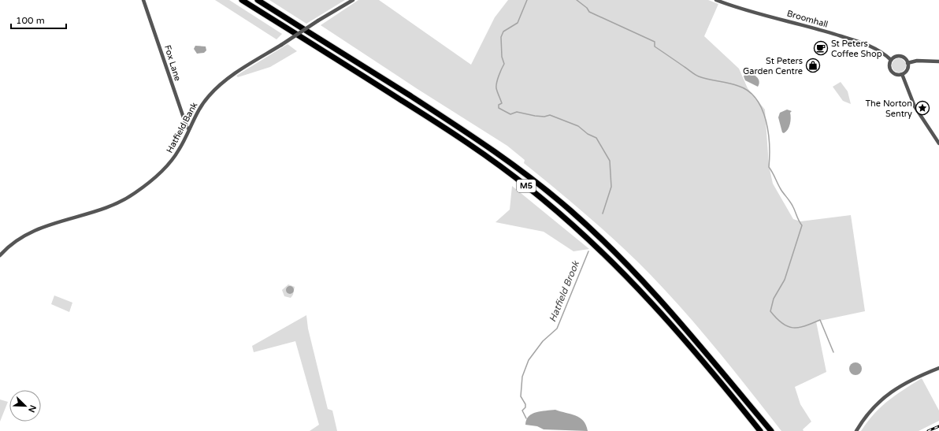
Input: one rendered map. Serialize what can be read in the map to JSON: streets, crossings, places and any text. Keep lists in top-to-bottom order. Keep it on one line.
{"streets":{"highway":["M5"],"street":["Broomhall","Fox Lane","Hatfield Bank"]},"crossings":[["Fox Lane","Hatfield Bank"]],"water":["Hatfield Brook"],"places":{"cafe":["St Peters Coffee Shop"],"shop":["St Peters Garden Centre"],"place":["The Norton Sentry"]},"scale_bar":"100 m","north":"bottom right"}
